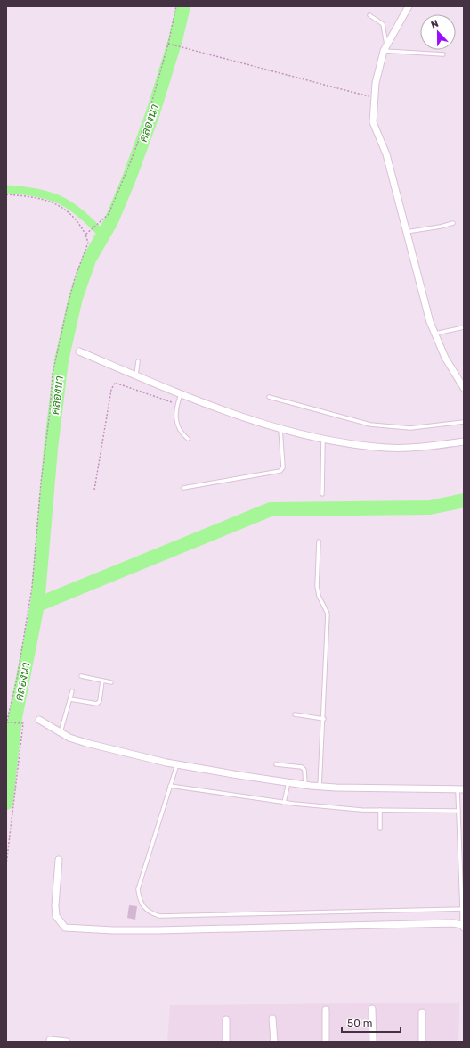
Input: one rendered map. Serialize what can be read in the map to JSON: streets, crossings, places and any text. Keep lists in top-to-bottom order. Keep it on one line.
{"water":["คลองนา"],"scale_bar":"50 m","north":"top"}
